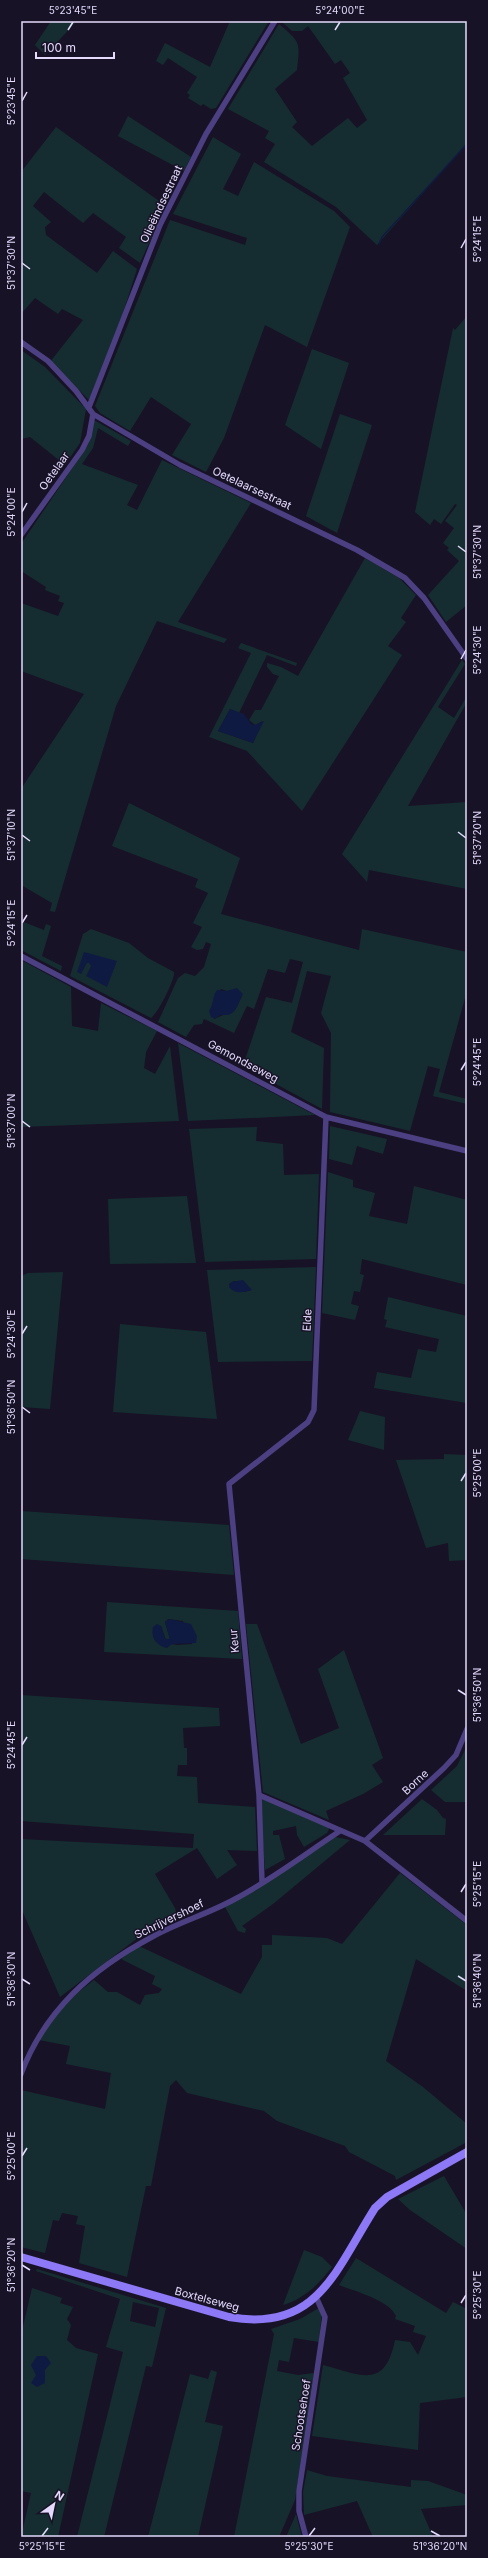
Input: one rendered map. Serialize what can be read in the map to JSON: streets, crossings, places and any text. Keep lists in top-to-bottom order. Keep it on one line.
{"streets":{"main road":["Boxtelseweg"],"street":["Olieëindsestraat","Oetelaar","Oetelaarsestraat","Gemondseweg","Elde","Keur","Borne","Schrijvershoef","Schootsehoef"]},"crossings":[["Olieëindsestraat","Oetelaarsestraat"],["Oetelaar","Oetelaarsestraat"],["Gemondseweg","Elde"],["Elde","Keur"],["Keur","Schrijvershoef"],["Boxtelseweg","Schootsehoef"]],"scale_bar":"100 m","north":"top right","coordinates":["5°23'45\"E","5°24'00\"E","5°24'15\"E","51°37'30\"N","5°24'30\"E","51°37'10\"N","51°37'20\"N","5°24'45\"E","51°37'00\"N","51°36'50\"N","5°25'00\"E","5°25'15\"E","51°36'30\"N","51°36'40\"N","51°36'20\"N","5°25'30\"E"]}
